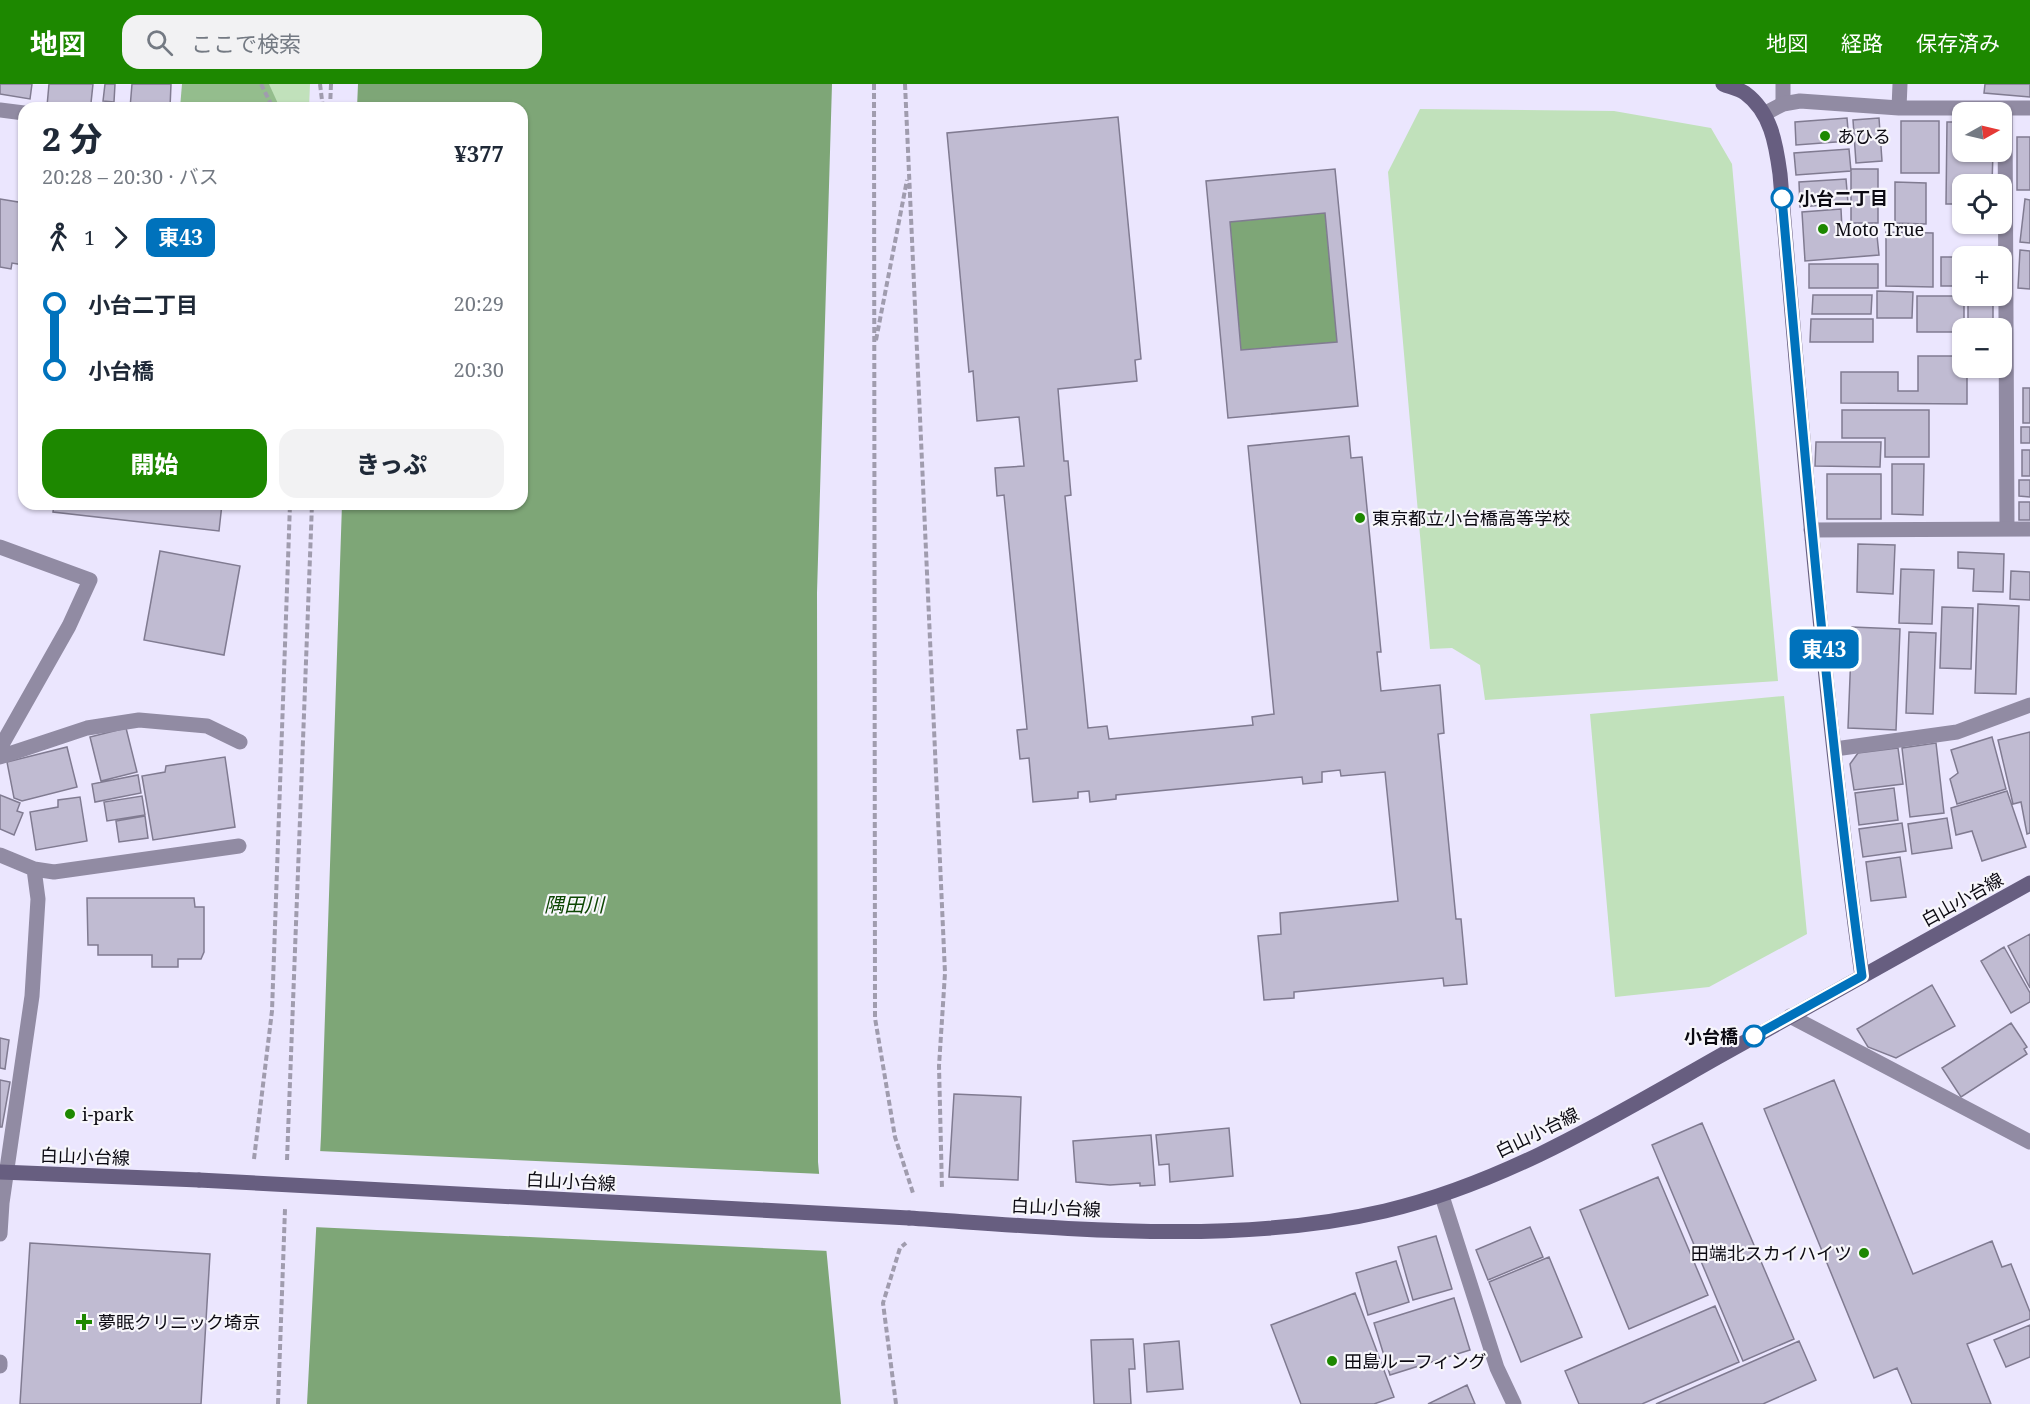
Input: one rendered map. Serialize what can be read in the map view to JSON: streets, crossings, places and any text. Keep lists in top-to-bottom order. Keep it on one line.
{"streets":{"main road":["白山小台線"]},"water":["隅田川"],"places":{"other":["あひる","小台二丁目","Moto True","東京都立小台橋高等学校","小台橋","i-park","田端北スカイハイツ","田島ルーフィング"],"health":["夢眠クリニック埼京"]},"lines":["bus line 東43"],"north":"right","page":{"header":"地図","search":"ここで検索","nav":["地図","経路","保存済み"],"on_map":"東43","map_buttons":["+","−"],"heading":["2 分","20:28 – 20:30 · バス","¥377"],"legs":["1","東43"],"list":[{"name":"小台二丁目","value":"20:29"},{"name":"小台橋","value":"20:30"}],"buttons":["開始","きっぷ"]}}
